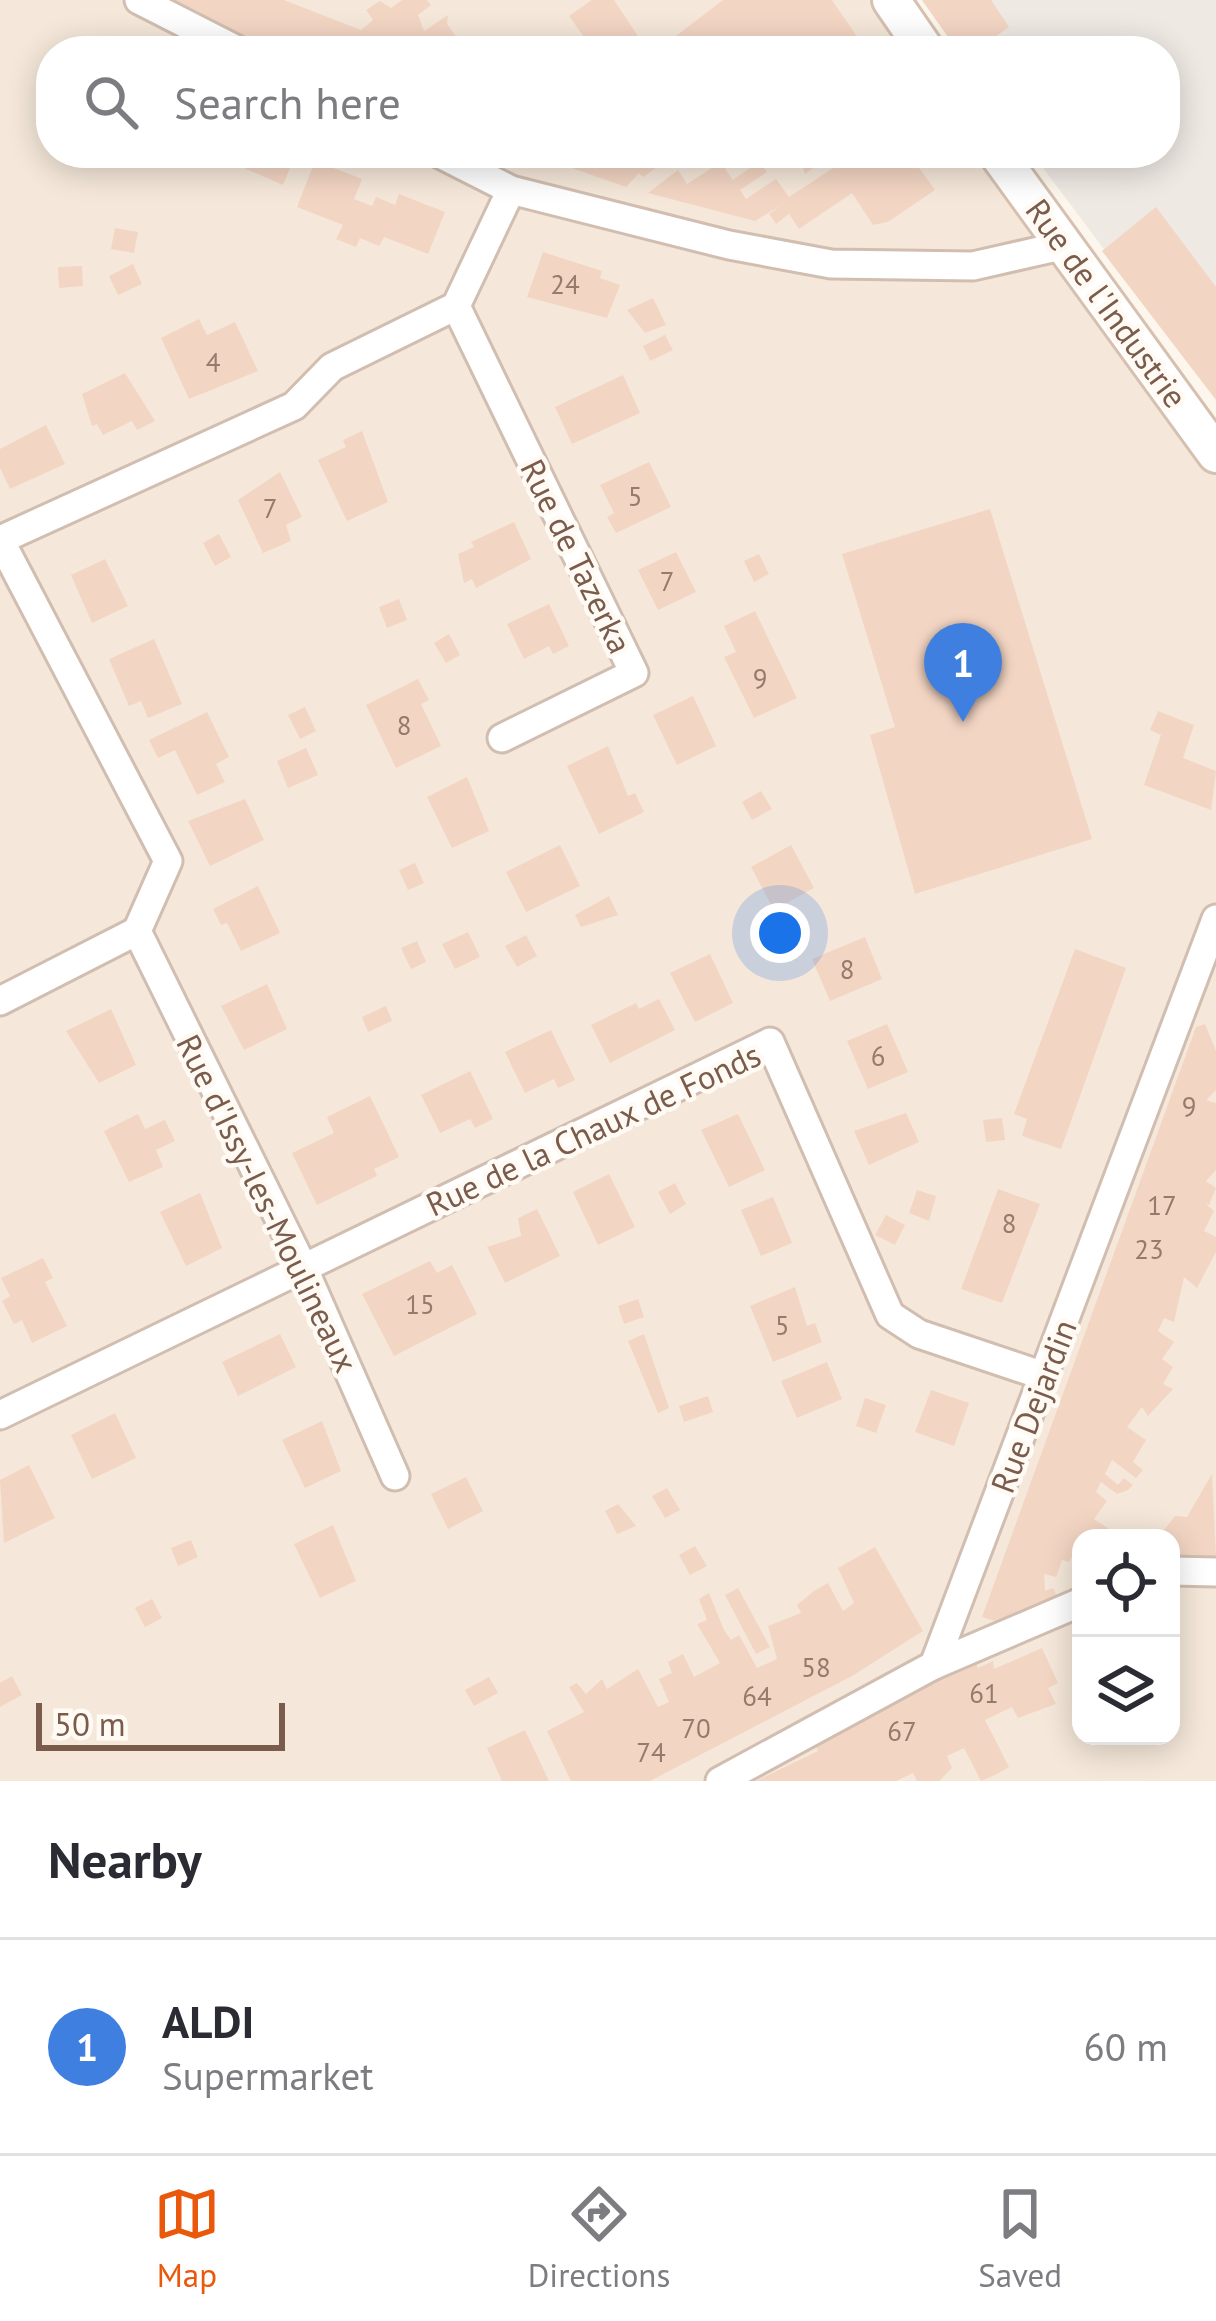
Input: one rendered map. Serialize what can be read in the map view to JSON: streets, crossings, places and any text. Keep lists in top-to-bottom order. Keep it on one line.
{"streets":{"main road":["Rue de l'Industrie"],"street":["Rue de Tazerka","Rue de la Chaux de Fonds","Rue d'Issy-les-Moulineaux","Rue Dejardin"]},"crossings":[["Rue de la Chaux de Fonds","Rue d'Issy-les-Moulineaux"],["Rue de la Chaux de Fonds","Rue Dejardin"]],"house_numbers":["24","4","5","7","7","9","8","8","6","9","17","8","23","15","5","58","61","64","70","67","74"],"scale_bar":"50 m","page":{"search":"Search here","pins":"1","scale":"50 m","heading":"Nearby","list":[{"mark":"1","name":"ALDI","note":"Supermarket","value":"60 m"}],"nav":["Map","Directions","Saved"]}}
